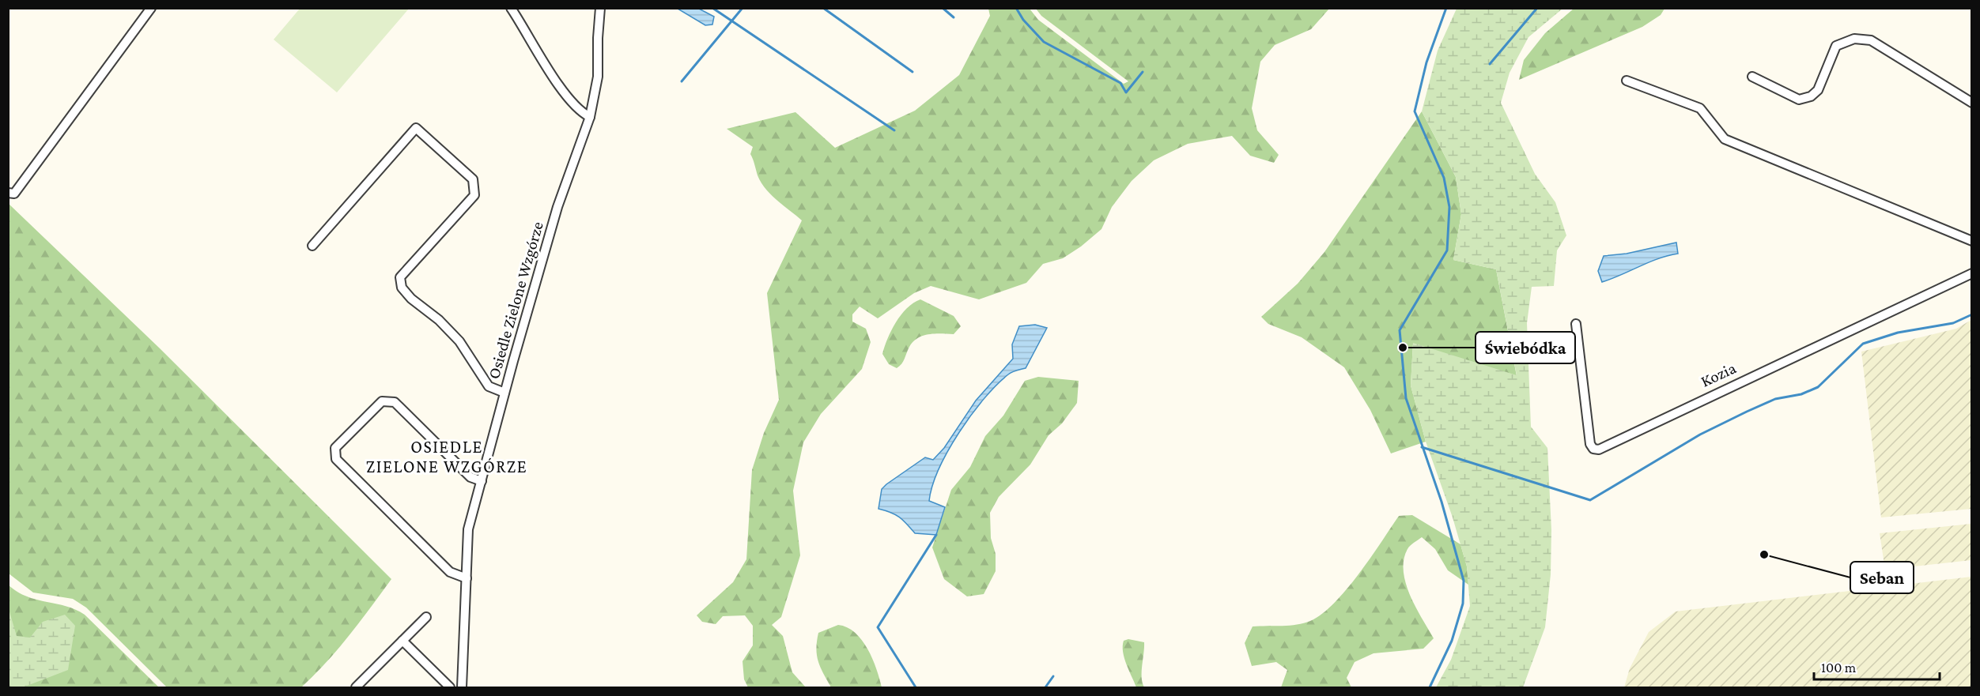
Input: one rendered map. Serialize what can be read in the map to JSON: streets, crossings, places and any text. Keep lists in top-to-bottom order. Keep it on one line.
{"streets":{"street":["Osiedle Zielone Wzgórze","Kozia"]},"districts":["OSIEDLE ZIELONE WZGÓRZE"],"places":["Świebódka","Seban"],"scale_bar":"100 m"}
